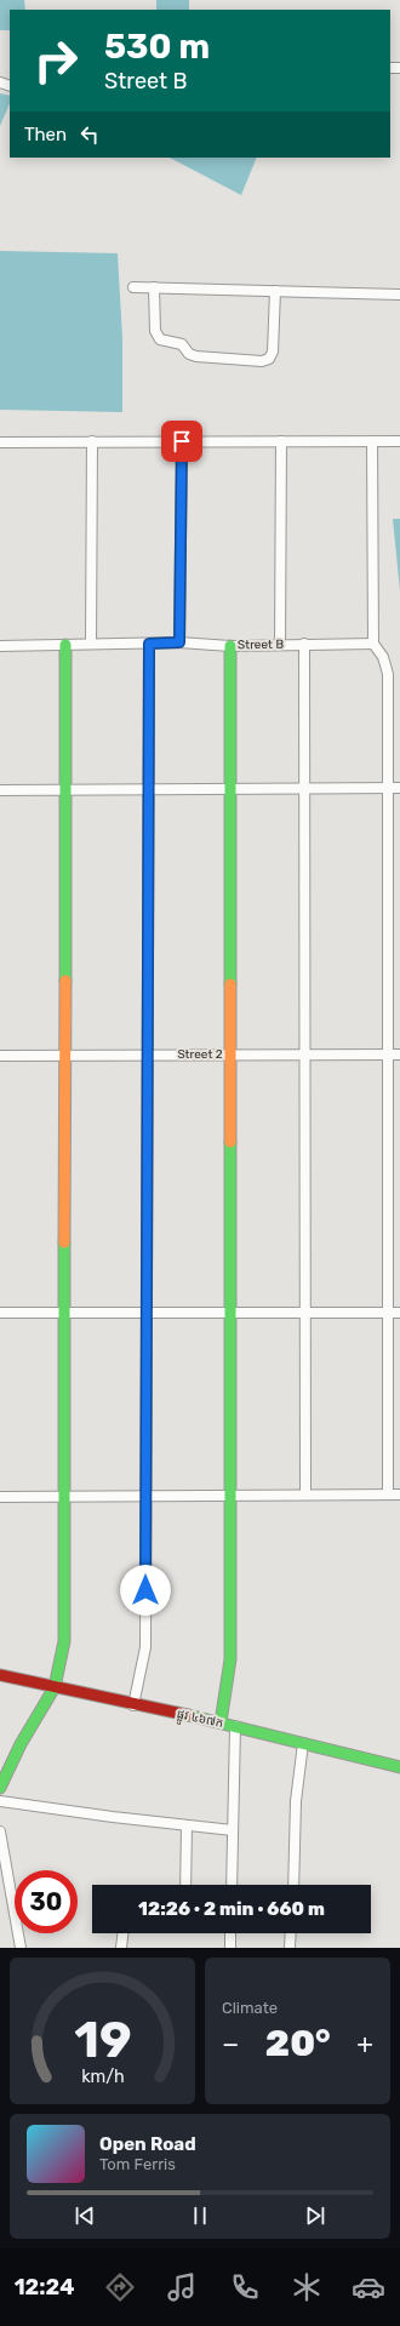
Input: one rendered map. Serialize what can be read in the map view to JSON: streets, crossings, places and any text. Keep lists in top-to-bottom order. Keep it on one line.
{"streets":{"street":["Street B","Street 2","ផ្លូវ ៤៦៧ក"]},"page":{"turn":["530 m","Street B"],"then":"Then","limit":"30","trip":"12:26 · 2 min · 660 m","tile":"Climate","heat":["−","20°","+"],"song":["Open Road","Tom Ferris"],"tabs":"12:24","gauge":["19","km/h"]}}
